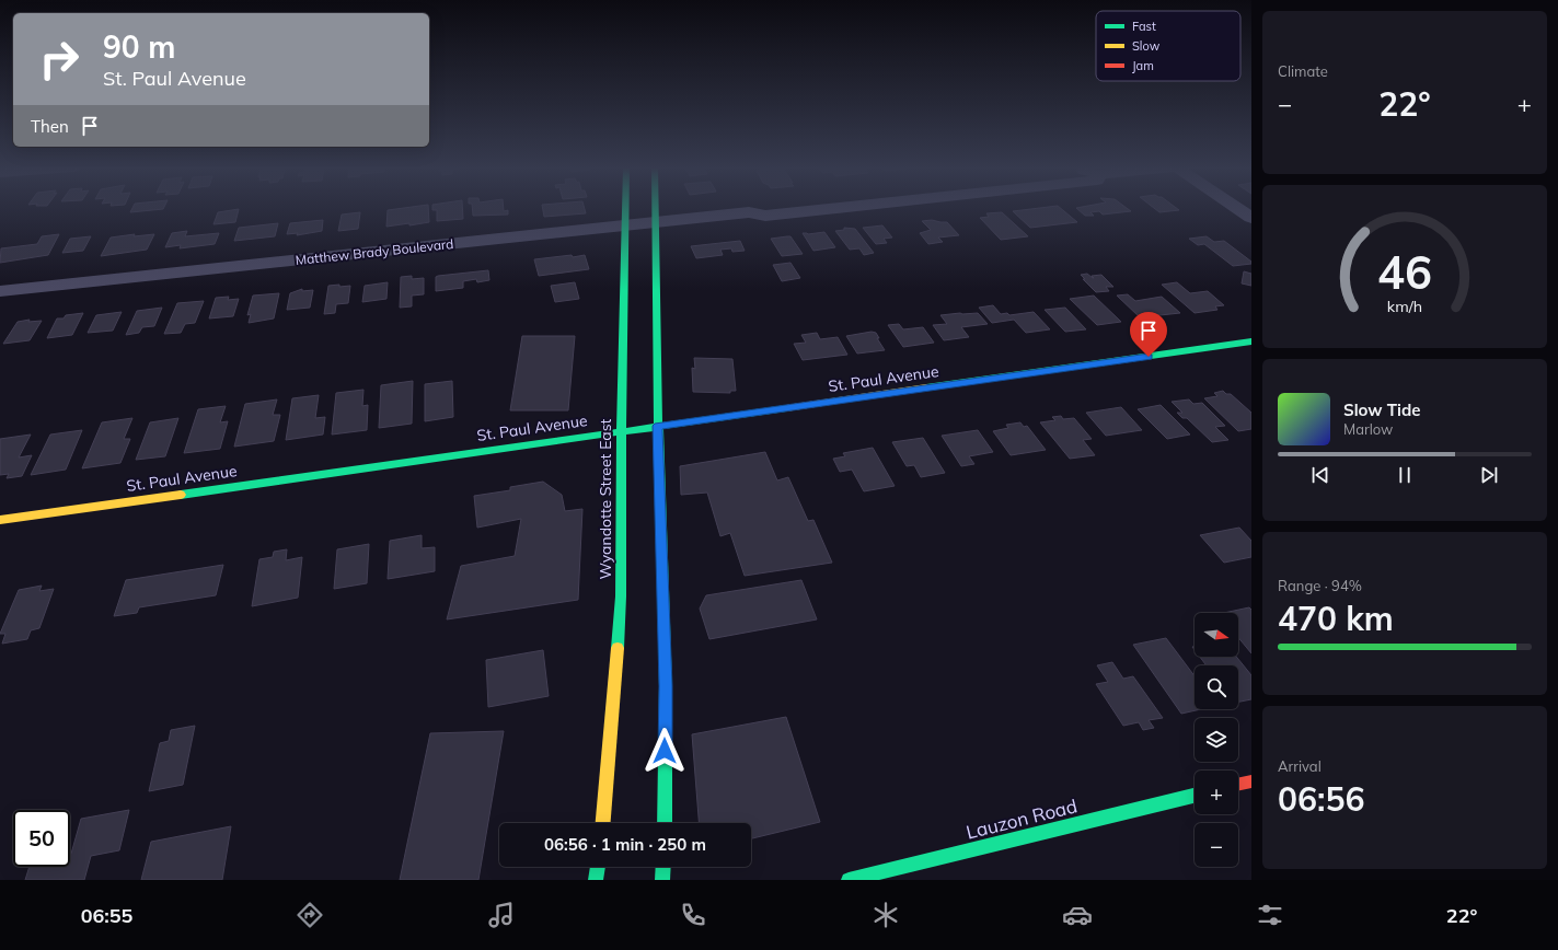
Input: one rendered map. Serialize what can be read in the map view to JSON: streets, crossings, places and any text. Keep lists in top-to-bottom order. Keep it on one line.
{"streets":{"main road":["St. Paul Avenue","Wyandotte Street East","Lauzon Road"],"street":["Matthew Brady Boulevard"]},"crossings":[["Matthew Brady Boulevard","Wyandotte Street East"],["St. Paul Avenue","Wyandotte Street East"]],"legend":["Fast","Slow","Jam"],"north":"right","page":{"tile":["Climate",["Range · 94%","470 km"],["Arrival","06:56"]],"turn":["90 m","St. Paul Avenue"],"heat":["−","22°","+"],"then":"Then","song":["Slow Tide","Marlow"],"map_buttons":["+","−"],"limit":"50","trip":"06:56 · 1 min · 250 m","tabs":["06:55","22°"],"gauge":["46","km/h"]}}
